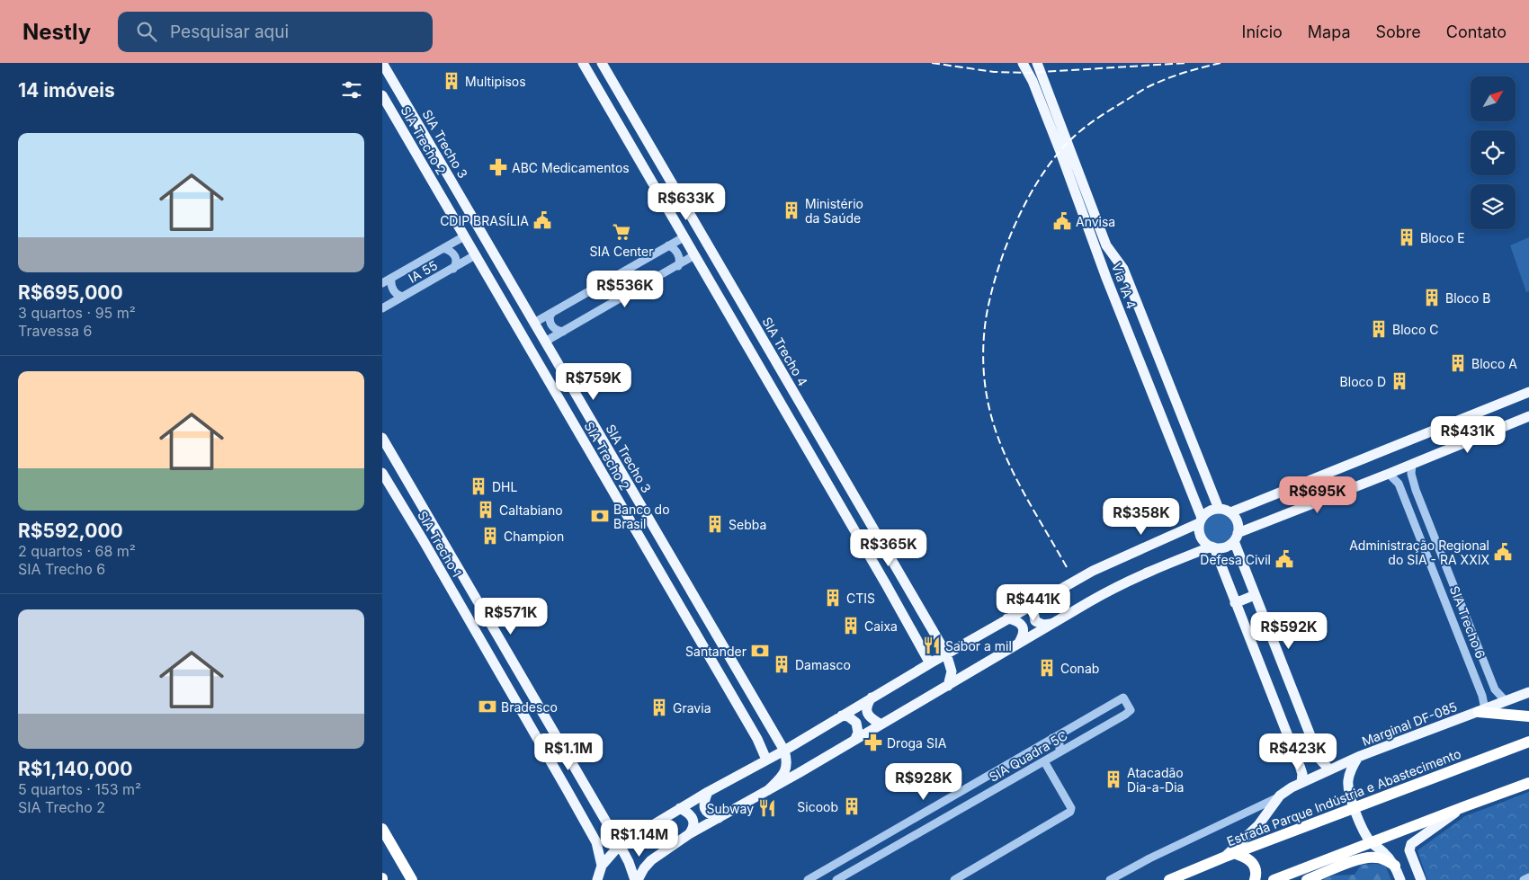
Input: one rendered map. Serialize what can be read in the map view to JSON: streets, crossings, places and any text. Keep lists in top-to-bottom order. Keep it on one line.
{"streets":{"highway":["Estrada Parque Indústria e Abastecimento"],"main road":["SIA Trecho 2","SIA Trecho 3","Via 1A 4","SIA Trecho 4","SIA Trecho 1","Marginal DF-085"],"street":["IA 55","SIA Trecho 6","SIA Quadra 5C"]},"crossings":[["SIA Trecho 2","IA 55"],["SIA Trecho 6","Marginal DF-085"],["Marginal DF-085","Estrada Parque Indústria e Abastecimento"]],"places":{"building":["Multipisos","Ministério da Saúde","Bloco E","Bloco B","Bloco C","Bloco A","Bloco D","DHL","Caltabiano","Sebba","Champion","CTIS","Caixa","Damasco","Conab","Gravia","Atacadão Dia-a-Dia","Sicoob"],"pharmacy":["ABC Medicamentos","Droga SIA"],"public building":["CDIP BRASÍLIA","Anvisa","Administração Regional do SIA - RA XXIX","Defesa Civil"],"supermarket":["SIA Center"],"bank":["Banco do Brasil","Santander","Bradesco"],"restaurant":["Sabor a mil","Subway"]},"north":"top right","page":{"header":"Nestly","search":"Pesquisar aqui","nav":["Início","Mapa","Sobre","Contato"],"heading":"14 imóveis","list":[{"name":"R$695,000","note":"3 quartos · 95 m² · Travessa 6"},{"name":"R$592,000","note":"2 quartos · 68 m² · SIA Trecho 6"},{"name":"R$1,140,000","note":"5 quartos · 153 m² · SIA Trecho 2"}],"price":["R$633K","R$536K","R$759K","R$431K","R$695K","R$358K","R$365K","R$441K","R$571K","R$592K","R$1.1M","R$423K","R$928K","R$1.14M"]}}
